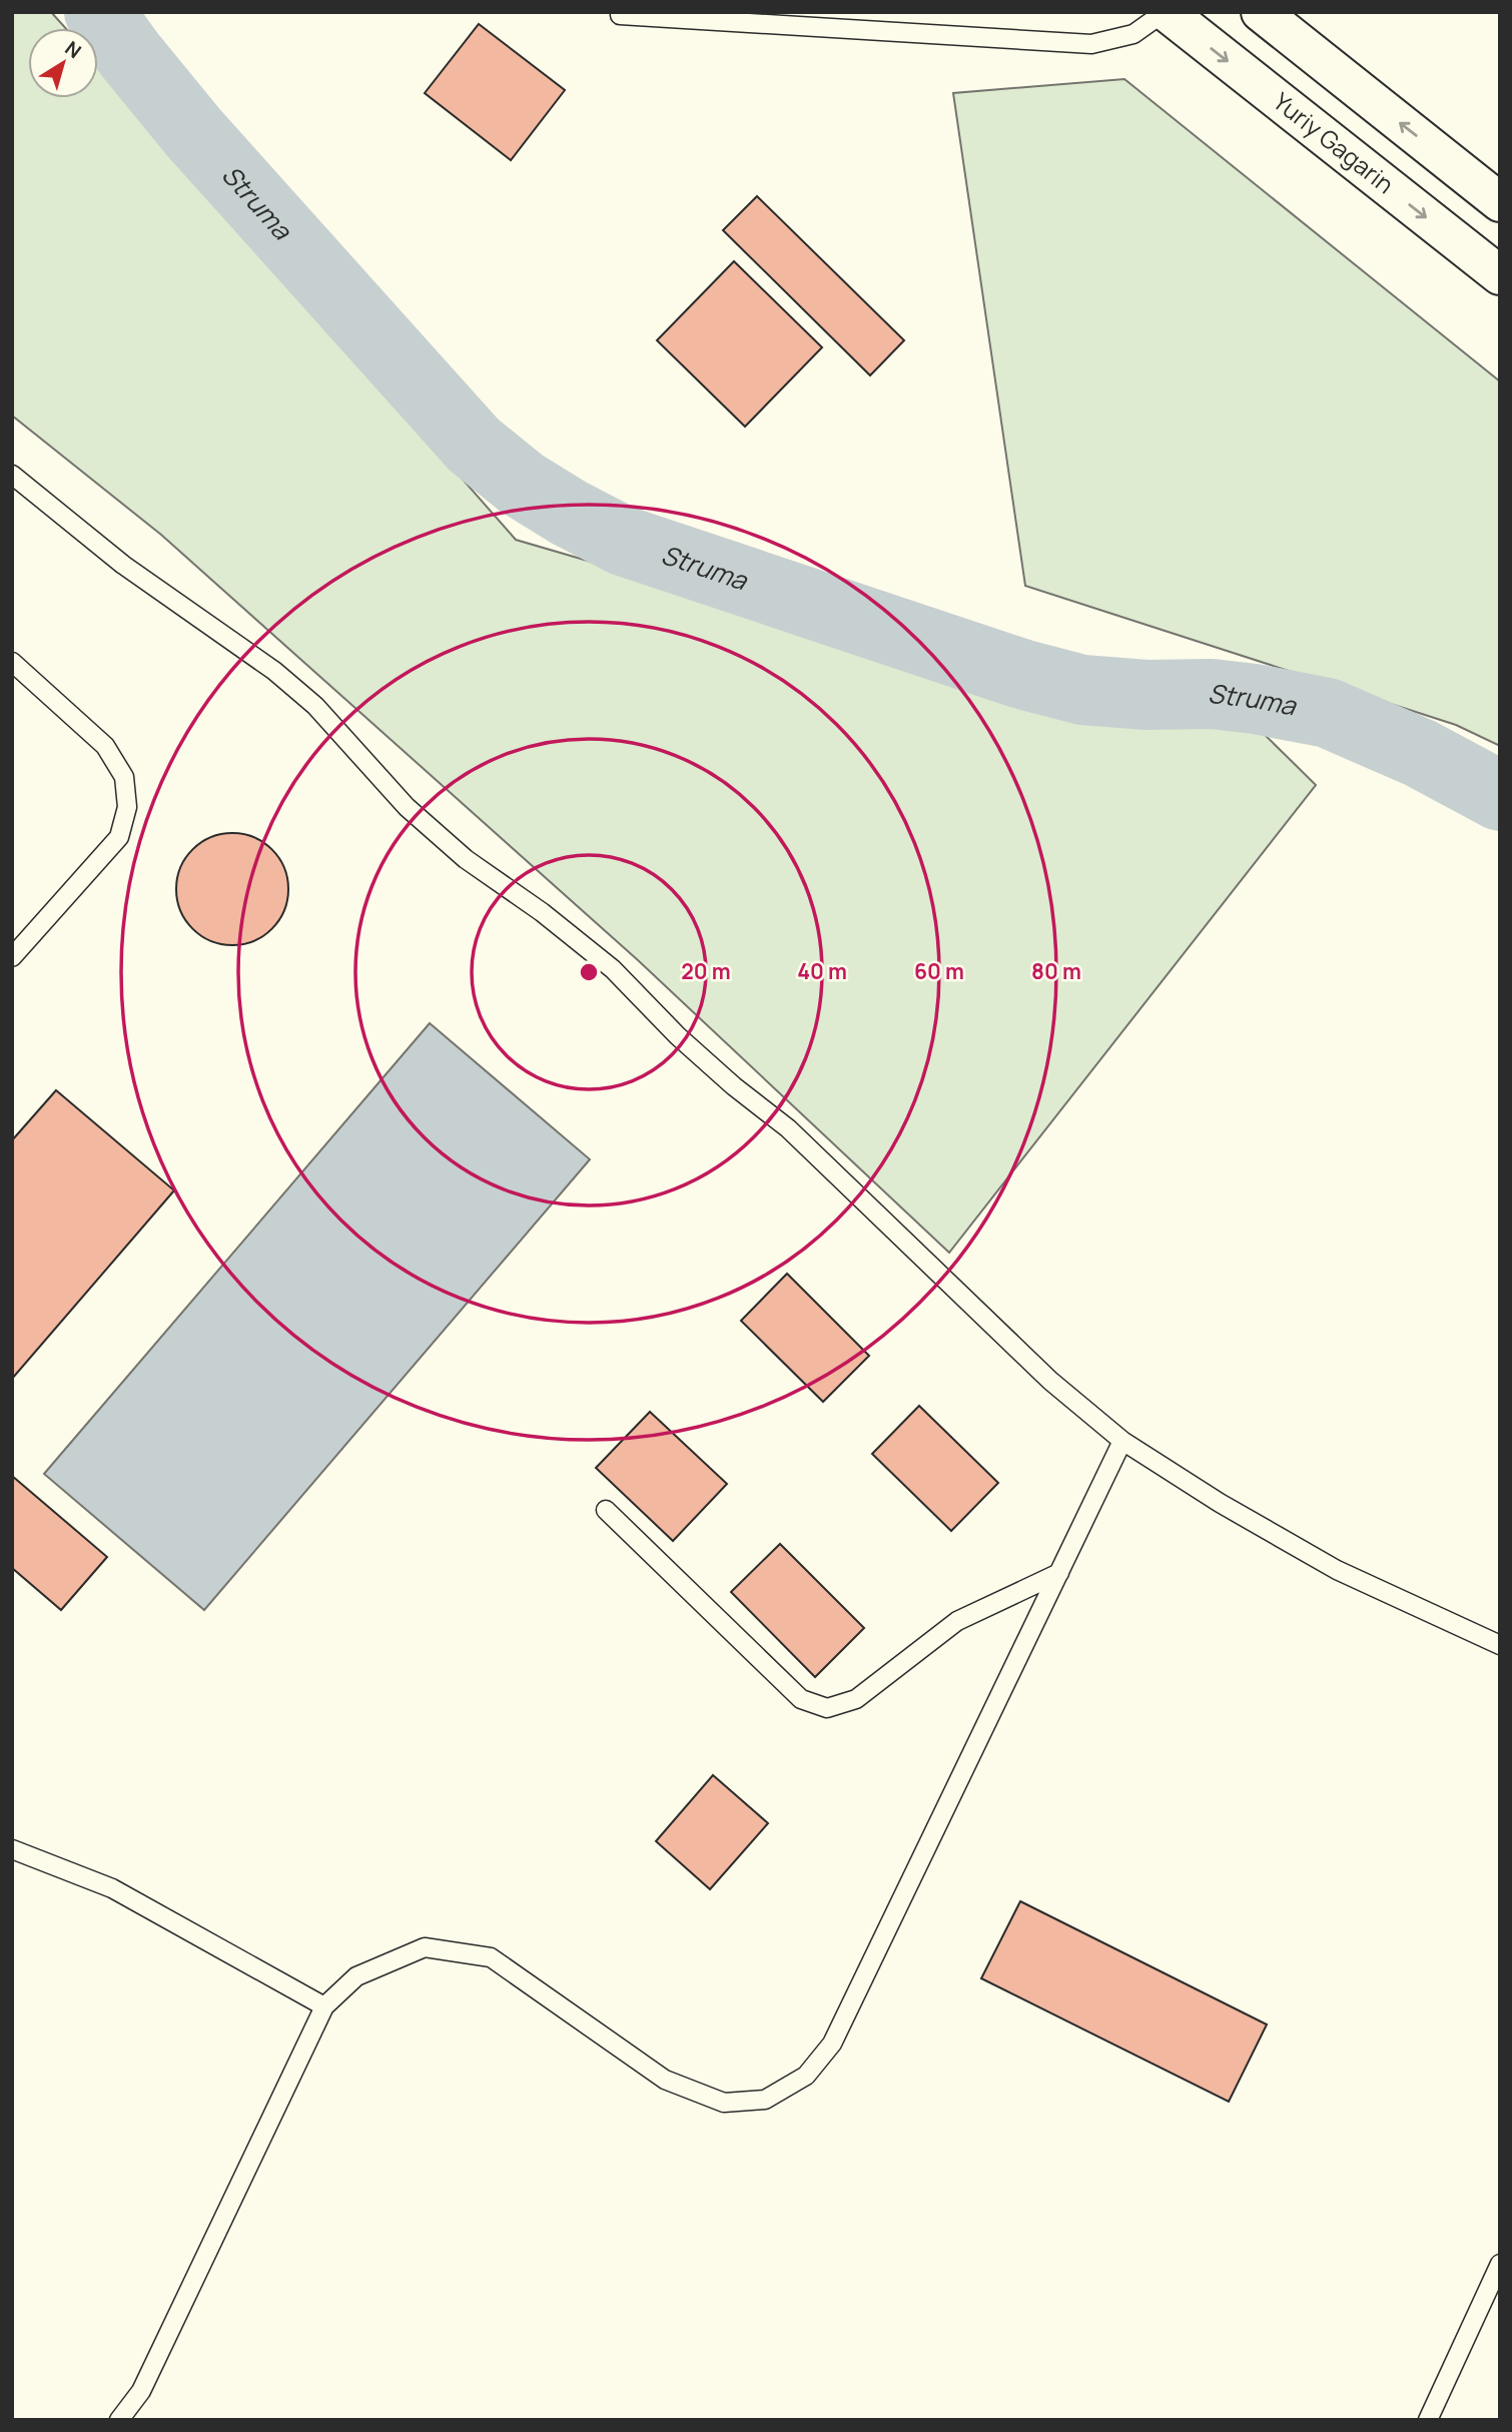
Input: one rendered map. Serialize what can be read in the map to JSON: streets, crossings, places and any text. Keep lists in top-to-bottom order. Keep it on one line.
{"streets":{"street":["Yuriy Gagarin"]},"water":["Struma"],"north":"top right","rings":["20 m","40 m","60 m","80 m"]}
